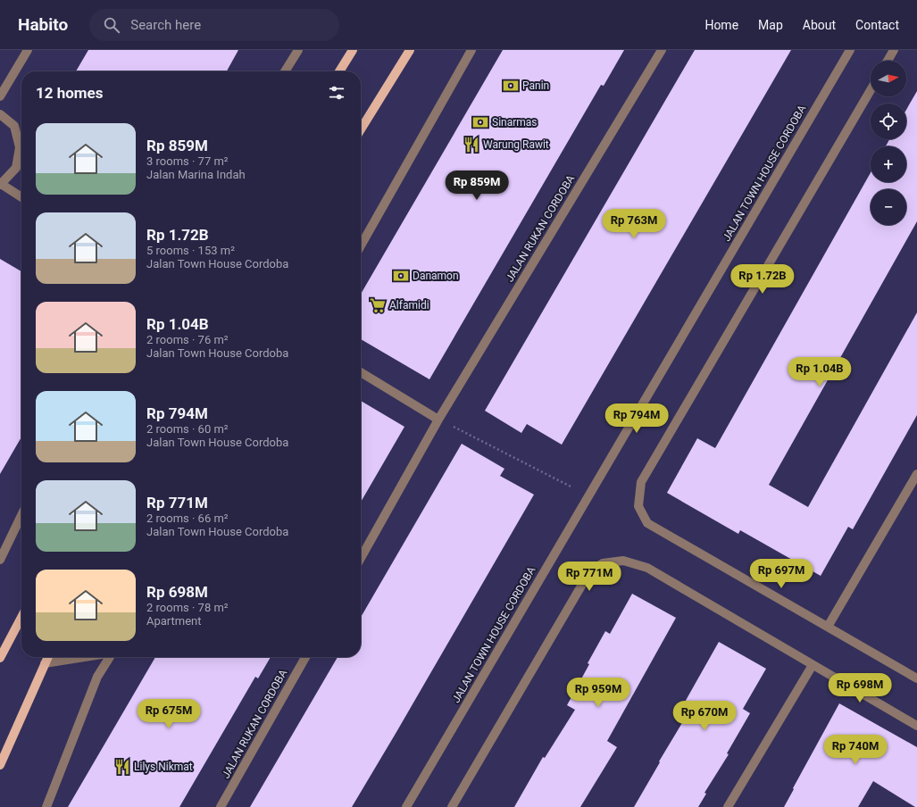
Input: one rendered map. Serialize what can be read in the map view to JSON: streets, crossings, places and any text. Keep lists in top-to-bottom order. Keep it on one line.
{"streets":{"street":["JALAN TOWN HOUSE CORDOBA","JALAN RUKAN CORDOBA"]},"places":{"bank":["Panin","Sinarmas","Danamon"],"restaurant":["Warung Rawit","Lilys Nikmat"],"supermarket":["Alfamidi"]},"north":"right","page":{"header":"Habito","search":"Search here","nav":["Home","Map","About","Contact"],"map_buttons":["+","−"],"heading":"12 homes","list":[{"name":"Rp 859M","note":"3 rooms · 77 m² · Jalan Marina Indah"},{"name":"Rp 1.72B","note":"5 rooms · 153 m² · Jalan Town House Cordoba"},{"name":"Rp 1.04B","note":"2 rooms · 76 m² · Jalan Town House Cordoba"},{"name":"Rp 794M","note":"2 rooms · 60 m² · Jalan Town House Cordoba"},{"name":"Rp 771M","note":"2 rooms · 66 m² · Jalan Town House Cordoba"},{"name":"Rp 698M","note":"2 rooms · 78 m² · Apartment"}],"price":["Rp 859M","Rp 763M","Rp 1.72B","Rp 1.04B","Rp 794M","Rp 697M","Rp 771M","Rp 698M","Rp 959M","Rp 675M","Rp 670M","Rp 740M"]}}
